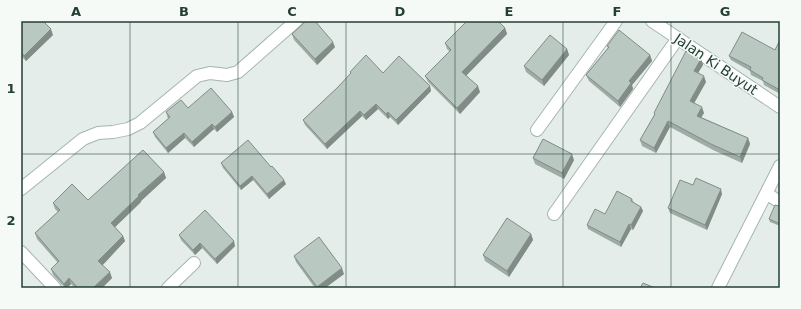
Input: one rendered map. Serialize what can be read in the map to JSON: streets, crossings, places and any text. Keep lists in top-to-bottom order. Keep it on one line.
{"streets":{"street":["Jalan Ki Buyut"]},"grid":{"columns":["A","B","C","D","E","F","G"],"rows":["1","2"]}}
